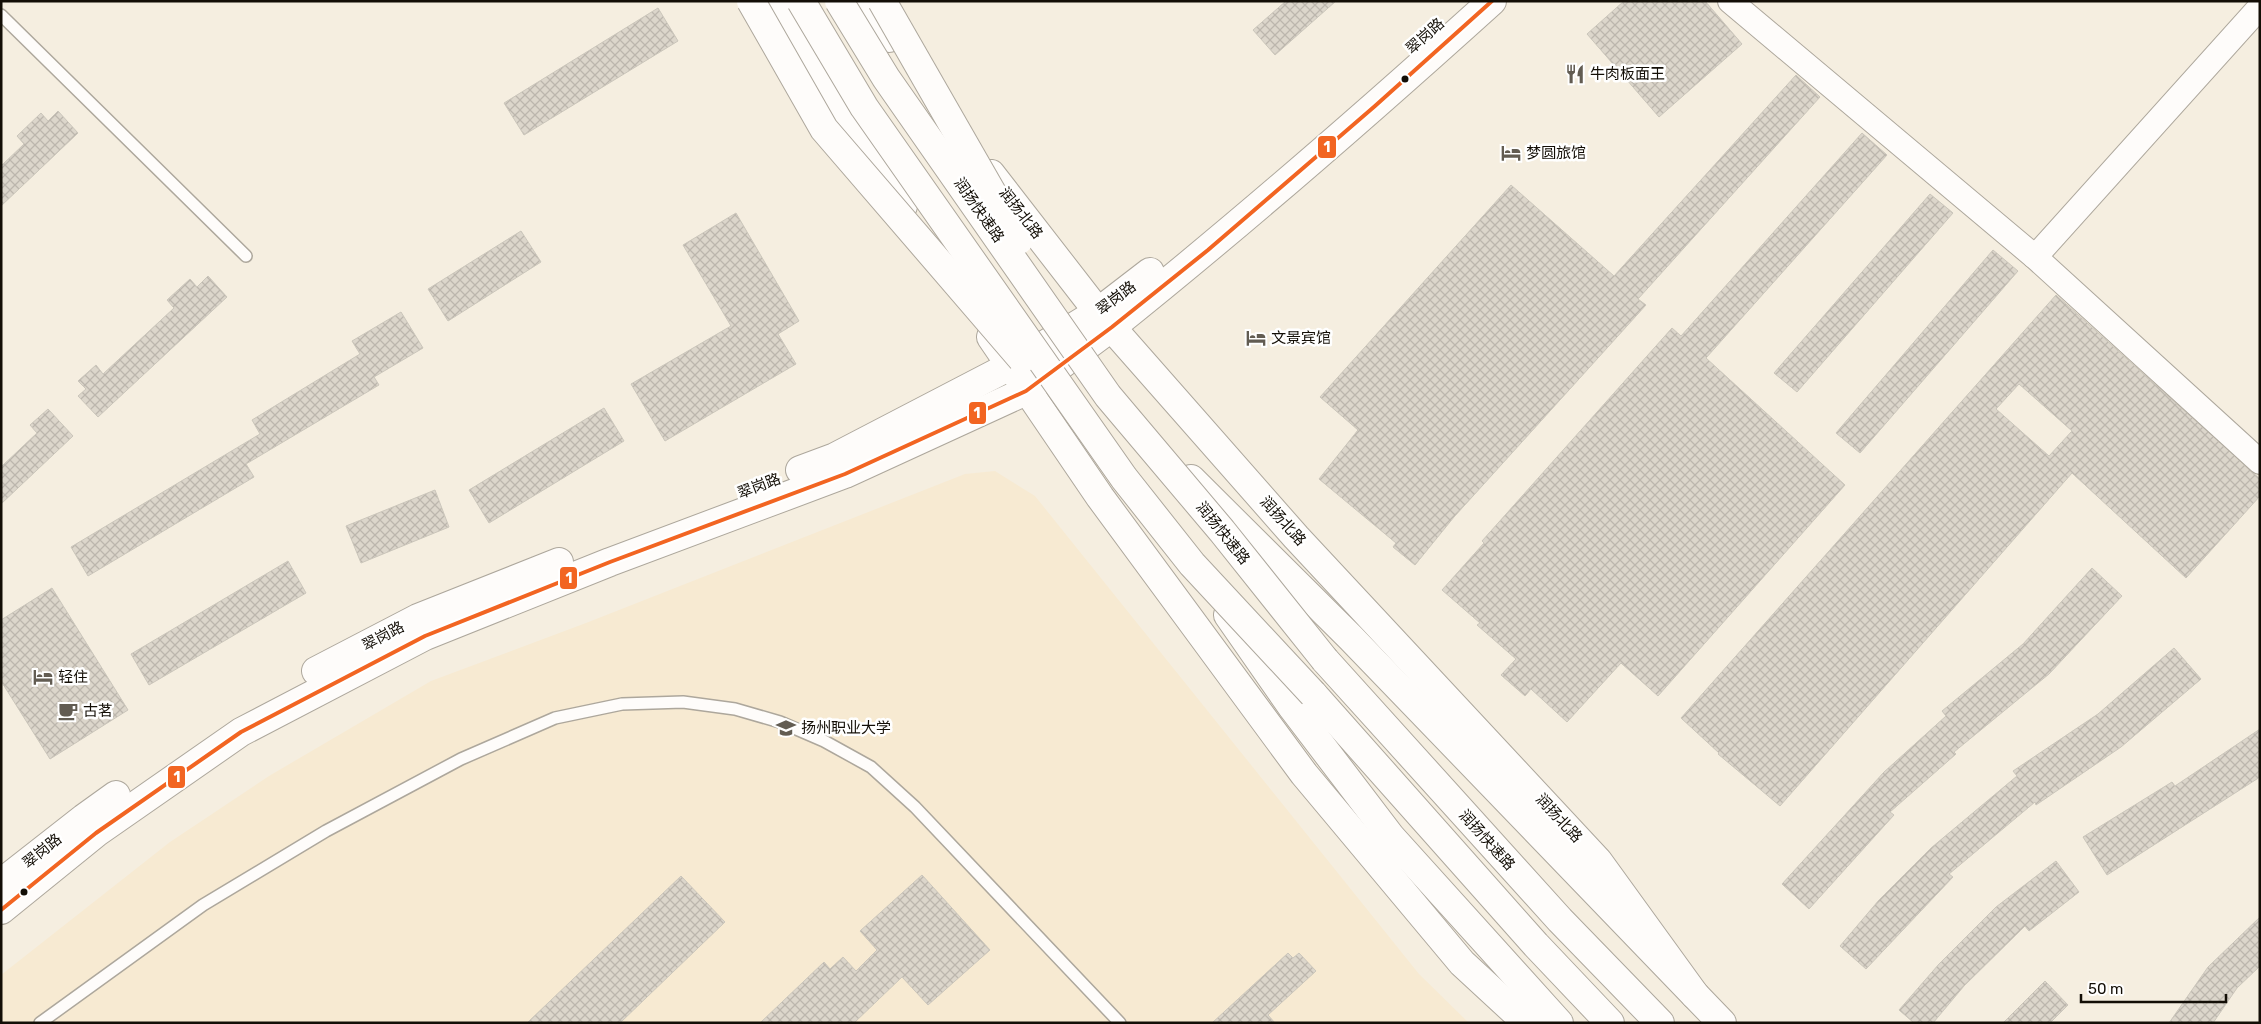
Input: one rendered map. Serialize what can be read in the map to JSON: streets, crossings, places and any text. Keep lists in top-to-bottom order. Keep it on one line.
{"streets":{"main road":["翠岗路","润扬快速路","润扬北路"]},"crossings":[["翠岗路","润扬北路"]],"places":{"restaurant":["牛肉板面王"],"hotel":["梦圆旅馆","文景宾馆","轻住"],"cafe":["古茗"],"school or university":["扬州职业大学"]},"lines":["transit line 1"],"scale_bar":"50 m"}
